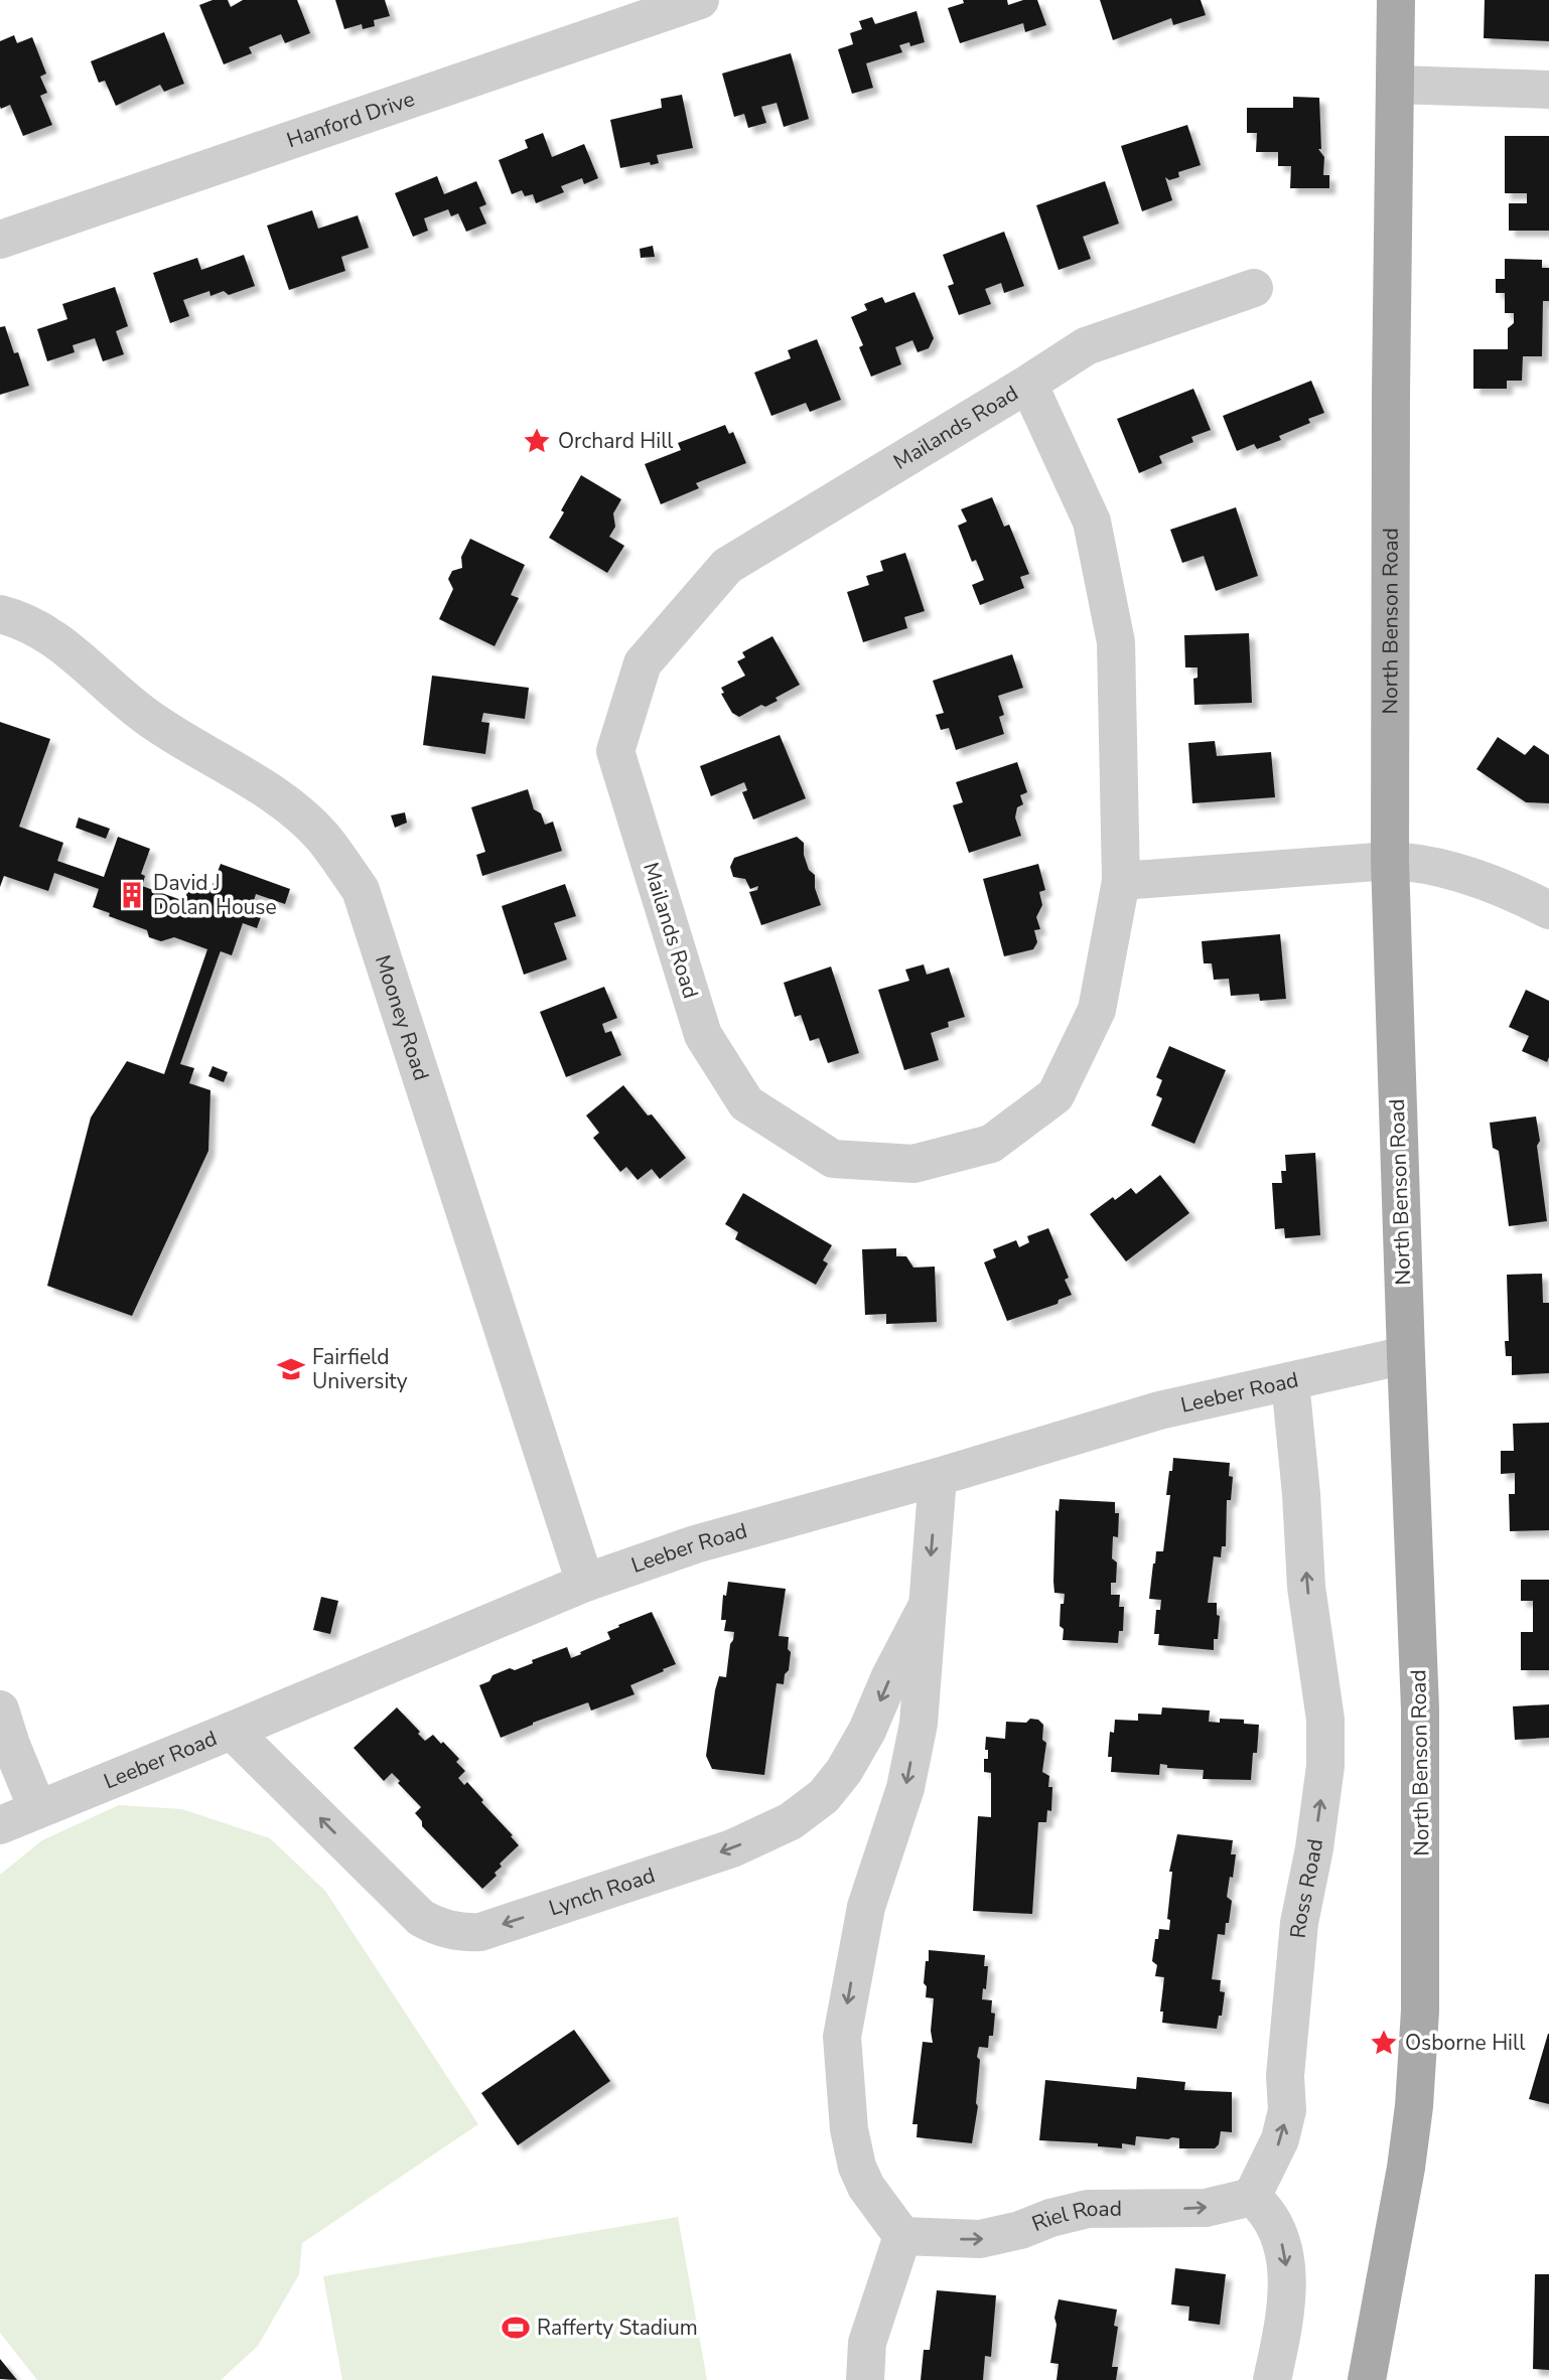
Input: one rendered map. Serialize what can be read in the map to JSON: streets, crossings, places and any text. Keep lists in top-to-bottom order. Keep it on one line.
{"streets":{"main road":["North Benson Road"],"street":["Hanford Drive","Mailands Road","Mooney Road","Leeber Road","Ross Road","Lynch Road","Riel Road"]},"crossings":[["North Benson Road","Leeber Road"],["Mooney Road","Leeber Road"],["Leeber Road","Ross Road"],["Leeber Road","Lynch Road"],["Ross Road","Riel Road"],["Lynch Road","Riel Road"]],"one_way":["Ross Road","Riel Road"],"places":{"place":["Orchard Hill","Osborne Hill"],"building":["David J Dolan House"],"school or university":["Fairfield University"],"sports":["Rafferty Stadium"]}}
